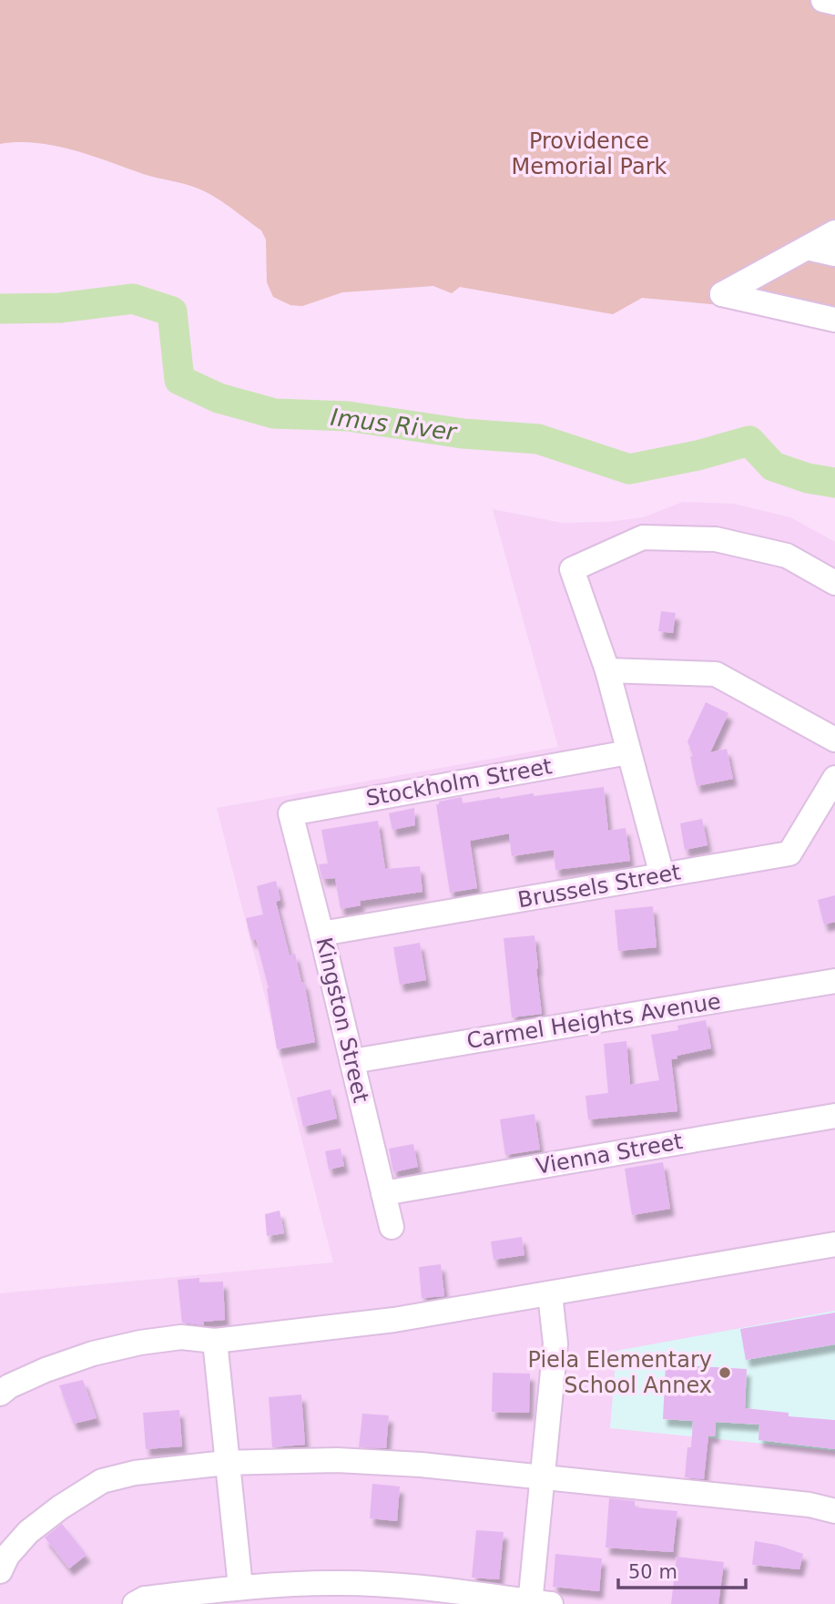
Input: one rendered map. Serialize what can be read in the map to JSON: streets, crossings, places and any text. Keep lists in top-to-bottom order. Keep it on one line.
{"streets":{"street":["Stockholm Street","Brussels Street","Kingston Street","Carmel Heights Avenue","Vienna Street"]},"crossings":[["Stockholm Street","Kingston Street"],["Brussels Street","Kingston Street"],["Kingston Street","Carmel Heights Avenue"],["Kingston Street","Vienna Street"]],"water":["Imus River"],"parks":["Providence Memorial Park"],"places":["Piela Elementary School Annex"],"scale_bar":"50 m"}
